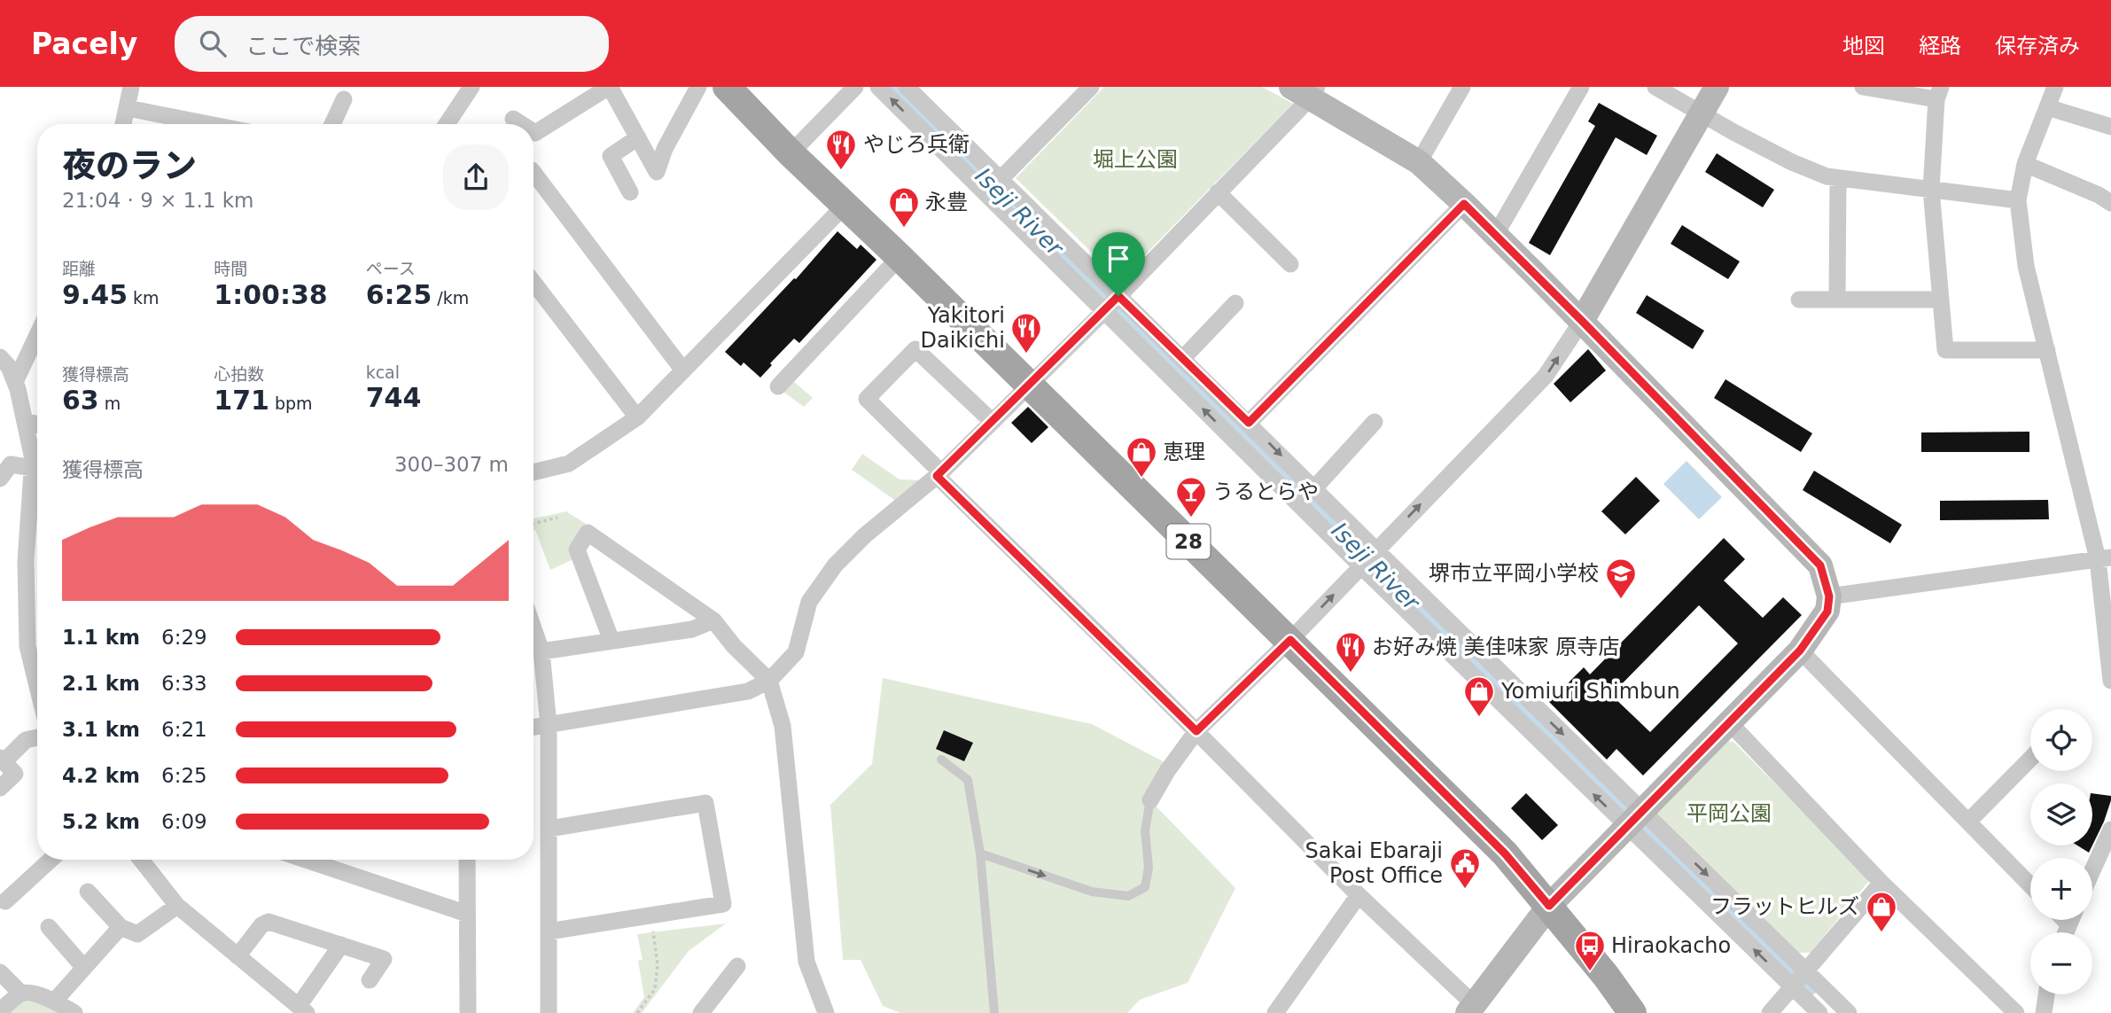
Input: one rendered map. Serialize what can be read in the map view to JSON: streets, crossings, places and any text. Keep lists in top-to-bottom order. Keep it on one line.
{"streets":{"main road":["28"]},"water":["Iseji River"],"parks":["堀上公園","平岡公園"],"places":{"restaurant":["やじろ兵衛","Yakitori Daikichi","お好み焼 美佳味家 原寺店"],"shop":["永豊","恵理","Yomiuri Shimbun","フラットヒルズ"],"bar":["うるとらや"],"school or university":["堺市立平岡小学校"],"public building":["Sakai Ebaraji Post Office"],"bus stop":["Hiraokacho"]},"page":{"header":"Pacely","search":"ここで検索","nav":["地図","経路","保存済み"],"heading":["夜のラン","21:04 · 9 × 1.1 km"],"stats":[["距離","9.45 km"],["時間","1:00:38"],["ペース","6:25 /km"],["獲得標高","63 m"],["心拍数","171 bpm"],["kcal","744"]],"chart":["獲得標高","300–307 m"],"list":[{"name":"1.1 km","note":"6:29"},{"name":"2.1 km","note":"6:33"},{"name":"3.1 km","note":"6:21"},{"name":"4.2 km","note":"6:25"},{"name":"5.2 km","note":"6:09"}],"map_buttons":["+","−"]}}
